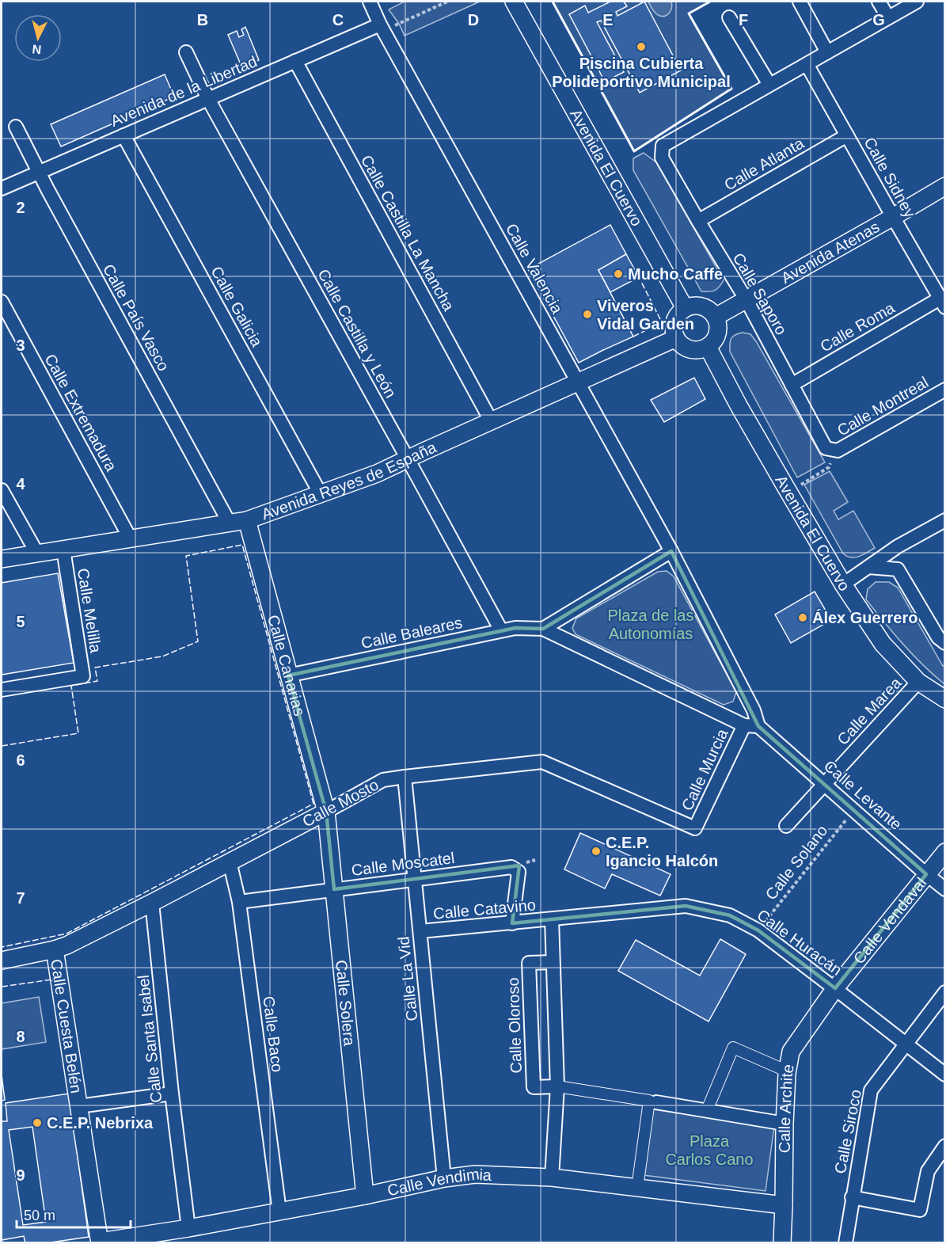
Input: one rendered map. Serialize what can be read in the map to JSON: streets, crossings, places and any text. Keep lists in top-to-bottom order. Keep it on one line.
{"streets":{"street":["Avenida de la Libertad","Calle Atlanta","Avenida El Cuervo","Calle Sidney","Calle Castilla La Mancha","Avenida Atenas","Calle Valencia","Calle Saporo","Calle Galicia","Calle País Vasco","Calle Roma","Calle Castilla y León","Calle Montreal","Calle Extremadura","Avenida Reyes de España","Calle Melilla","Calle Baleares","Calle Canarias","Calle Marea","Calle Murcia","Calle Levante","Calle Mosto","Calle Moscatel","Calle Catavino","Calle Vendaval","Calle Huracán","Calle La Vid","Calle Solera","Calle Cuesta Belén","Calle Oloroso","Calle Baco","Calle Santa Isabel","Calle Archite","Calle Siroco","Calle Vendimia"],"path":["Calle Solano"]},"crossings":[["Avenida de la Libertad","Calle Castilla La Mancha"],["Avenida de la Libertad","Calle Valencia"],["Avenida de la Libertad","Calle Galicia"],["Avenida de la Libertad","Calle País Vasco"],["Avenida de la Libertad","Calle Castilla y León"],["Calle Atlanta","Calle Sidney"],["Calle Atlanta","Calle Saporo"],["Avenida El Cuervo","Avenida Atenas"],["Avenida El Cuervo","Avenida Reyes de España"],["Avenida El Cuervo","Calle Marea"],["Calle Sidney","Avenida Atenas"],["Calle Sidney","Calle Roma"],["Calle Castilla La Mancha","Avenida Reyes de España"],["Avenida Atenas","Calle Saporo"],["Avenida Atenas","Avenida Reyes de España"],["Calle Valencia","Avenida Reyes de España"],["Calle Saporo","Calle Roma"],["Calle Saporo","Calle Montreal"],["Calle Galicia","Avenida Reyes de España"],["Calle País Vasco","Avenida Reyes de España"],["Calle Castilla y León","Avenida Reyes de España"],["Calle Castilla y León","Calle Baleares"],["Calle Extremadura","Avenida Reyes de España"],["Avenida Reyes de España","Calle Melilla"],["Avenida Reyes de España","Calle Canarias"],["Calle Baleares","Calle Canarias"],["Calle Canarias","Calle Mosto"],["Calle Canarias","Calle Solera"],["Calle Marea","Calle Levante"],["Calle Murcia","Calle Mosto"],["Calle Levante","Calle Solano"],["Calle Levante","Calle Vendaval"],["Calle Mosto","Calle La Vid"],["Calle Mosto","Calle Solera"],["Calle Mosto","Calle Cuesta Belén"],["Calle Mosto","Calle Baco"],["Calle Mosto","Calle Santa Isabel"],["Calle Solano","Calle Huracán"],["Calle Moscatel","Calle Catavino"],["Calle Moscatel","Calle La Vid"],["Calle Moscatel","Calle Solera"],["Calle Moscatel","Calle Baco"],["Calle Catavino","Calle Huracán"],["Calle Catavino","Calle La Vid"],["Calle Vendaval","Calle Huracán"],["Calle Vendaval","Calle Archite"],["Calle Huracán","Calle Archite"],["Calle Huracán","Calle Siroco"],["Calle La Vid","Calle Vendimia"],["Calle Solera","Calle Vendimia"],["Calle Cuesta Belén","Calle Vendimia"],["Calle Baco","Calle Vendimia"],["Calle Santa Isabel","Calle Vendimia"],["Calle Archite","Calle Vendimia"]],"parks":["Plaza de las Autonomías","Plaza Carlos Cano"],"places":["Piscina Cubierta Polideportivo Municipal","Mucho Caffe","Viveros Vidal Garden","Álex Guerrero","C.E.P. Igancio Halcón","C.E.P. Nebrixa"],"scale_bar":"50 m","north":"bottom","grid":{"columns":["B","C","D","E","F","G"],"rows":["2","3","4","5","6","7","8","9"]}}
